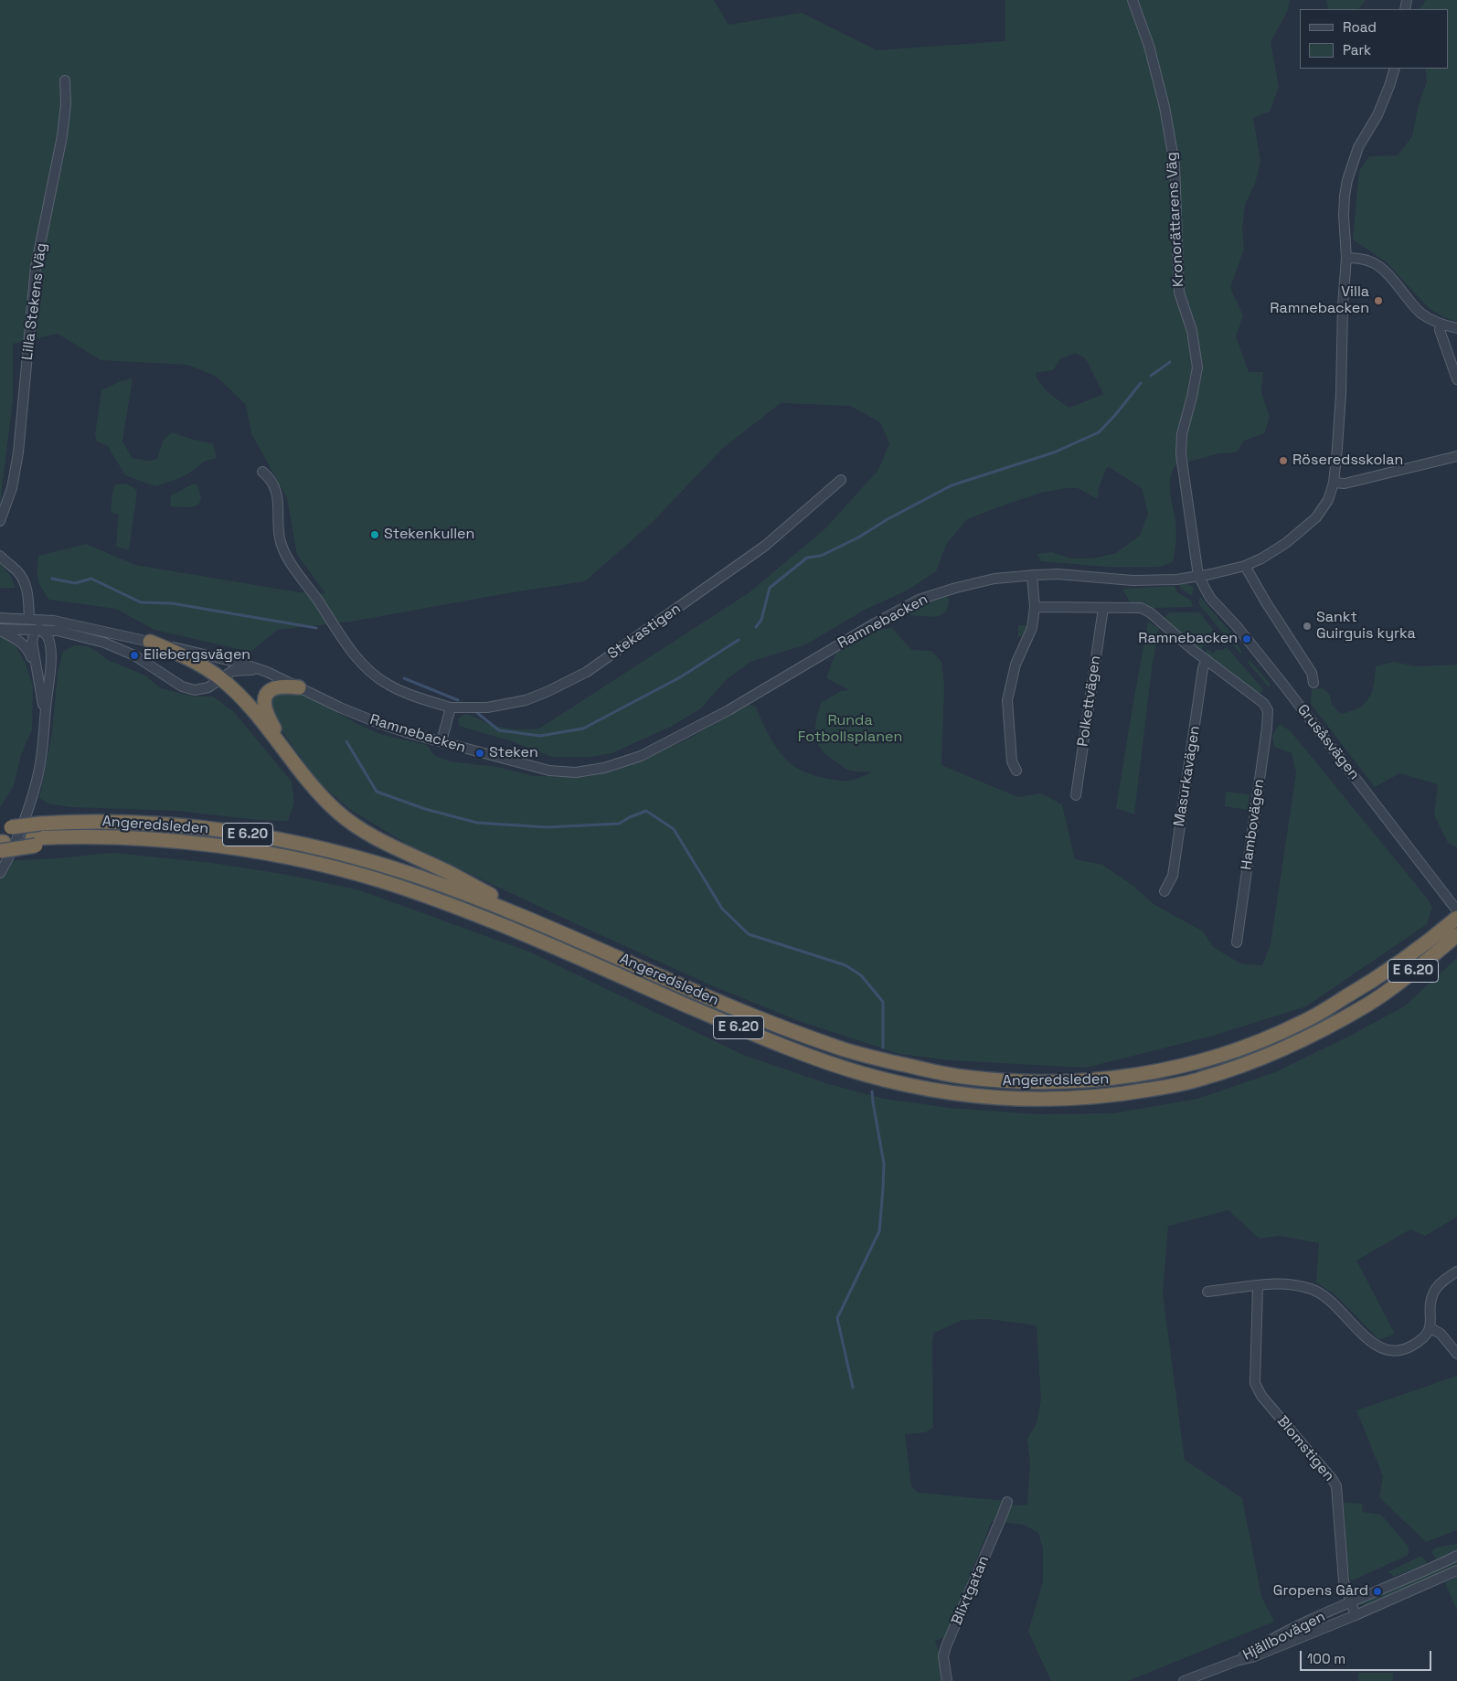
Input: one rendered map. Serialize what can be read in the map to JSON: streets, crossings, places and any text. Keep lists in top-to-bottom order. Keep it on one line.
{"streets":{"highway":["Angeredsleden","E 6.20"],"street":["Kronorättarens Väg","Lilla Stekens Väg","Ramnebacken","Stekastigen","Polkettvägen","Grusåsvägen","Masurkavägen","Hambovägen","Blomstigen","Blixtgatan","Hjällbovägen"]},"crossings":[["Kronorättarens Väg","Ramnebacken"],["Kronorättarens Väg","Grusåsvägen"],["Ramnebacken","Grusåsvägen"],["Masurkavägen","Hambovägen"],["Blomstigen","Hjällbovägen"]],"parks":["Runda Fotbollsplanen"],"places":["Villa Ramnebacken","Röseredsskolan","Stekenkullen","Sankt Guirguis kyrka","Ramnebacken","Eliebergsvägen","Steken","Gropens Gård"],"legend":["Road","Park"],"scale_bar":"100 m"}
